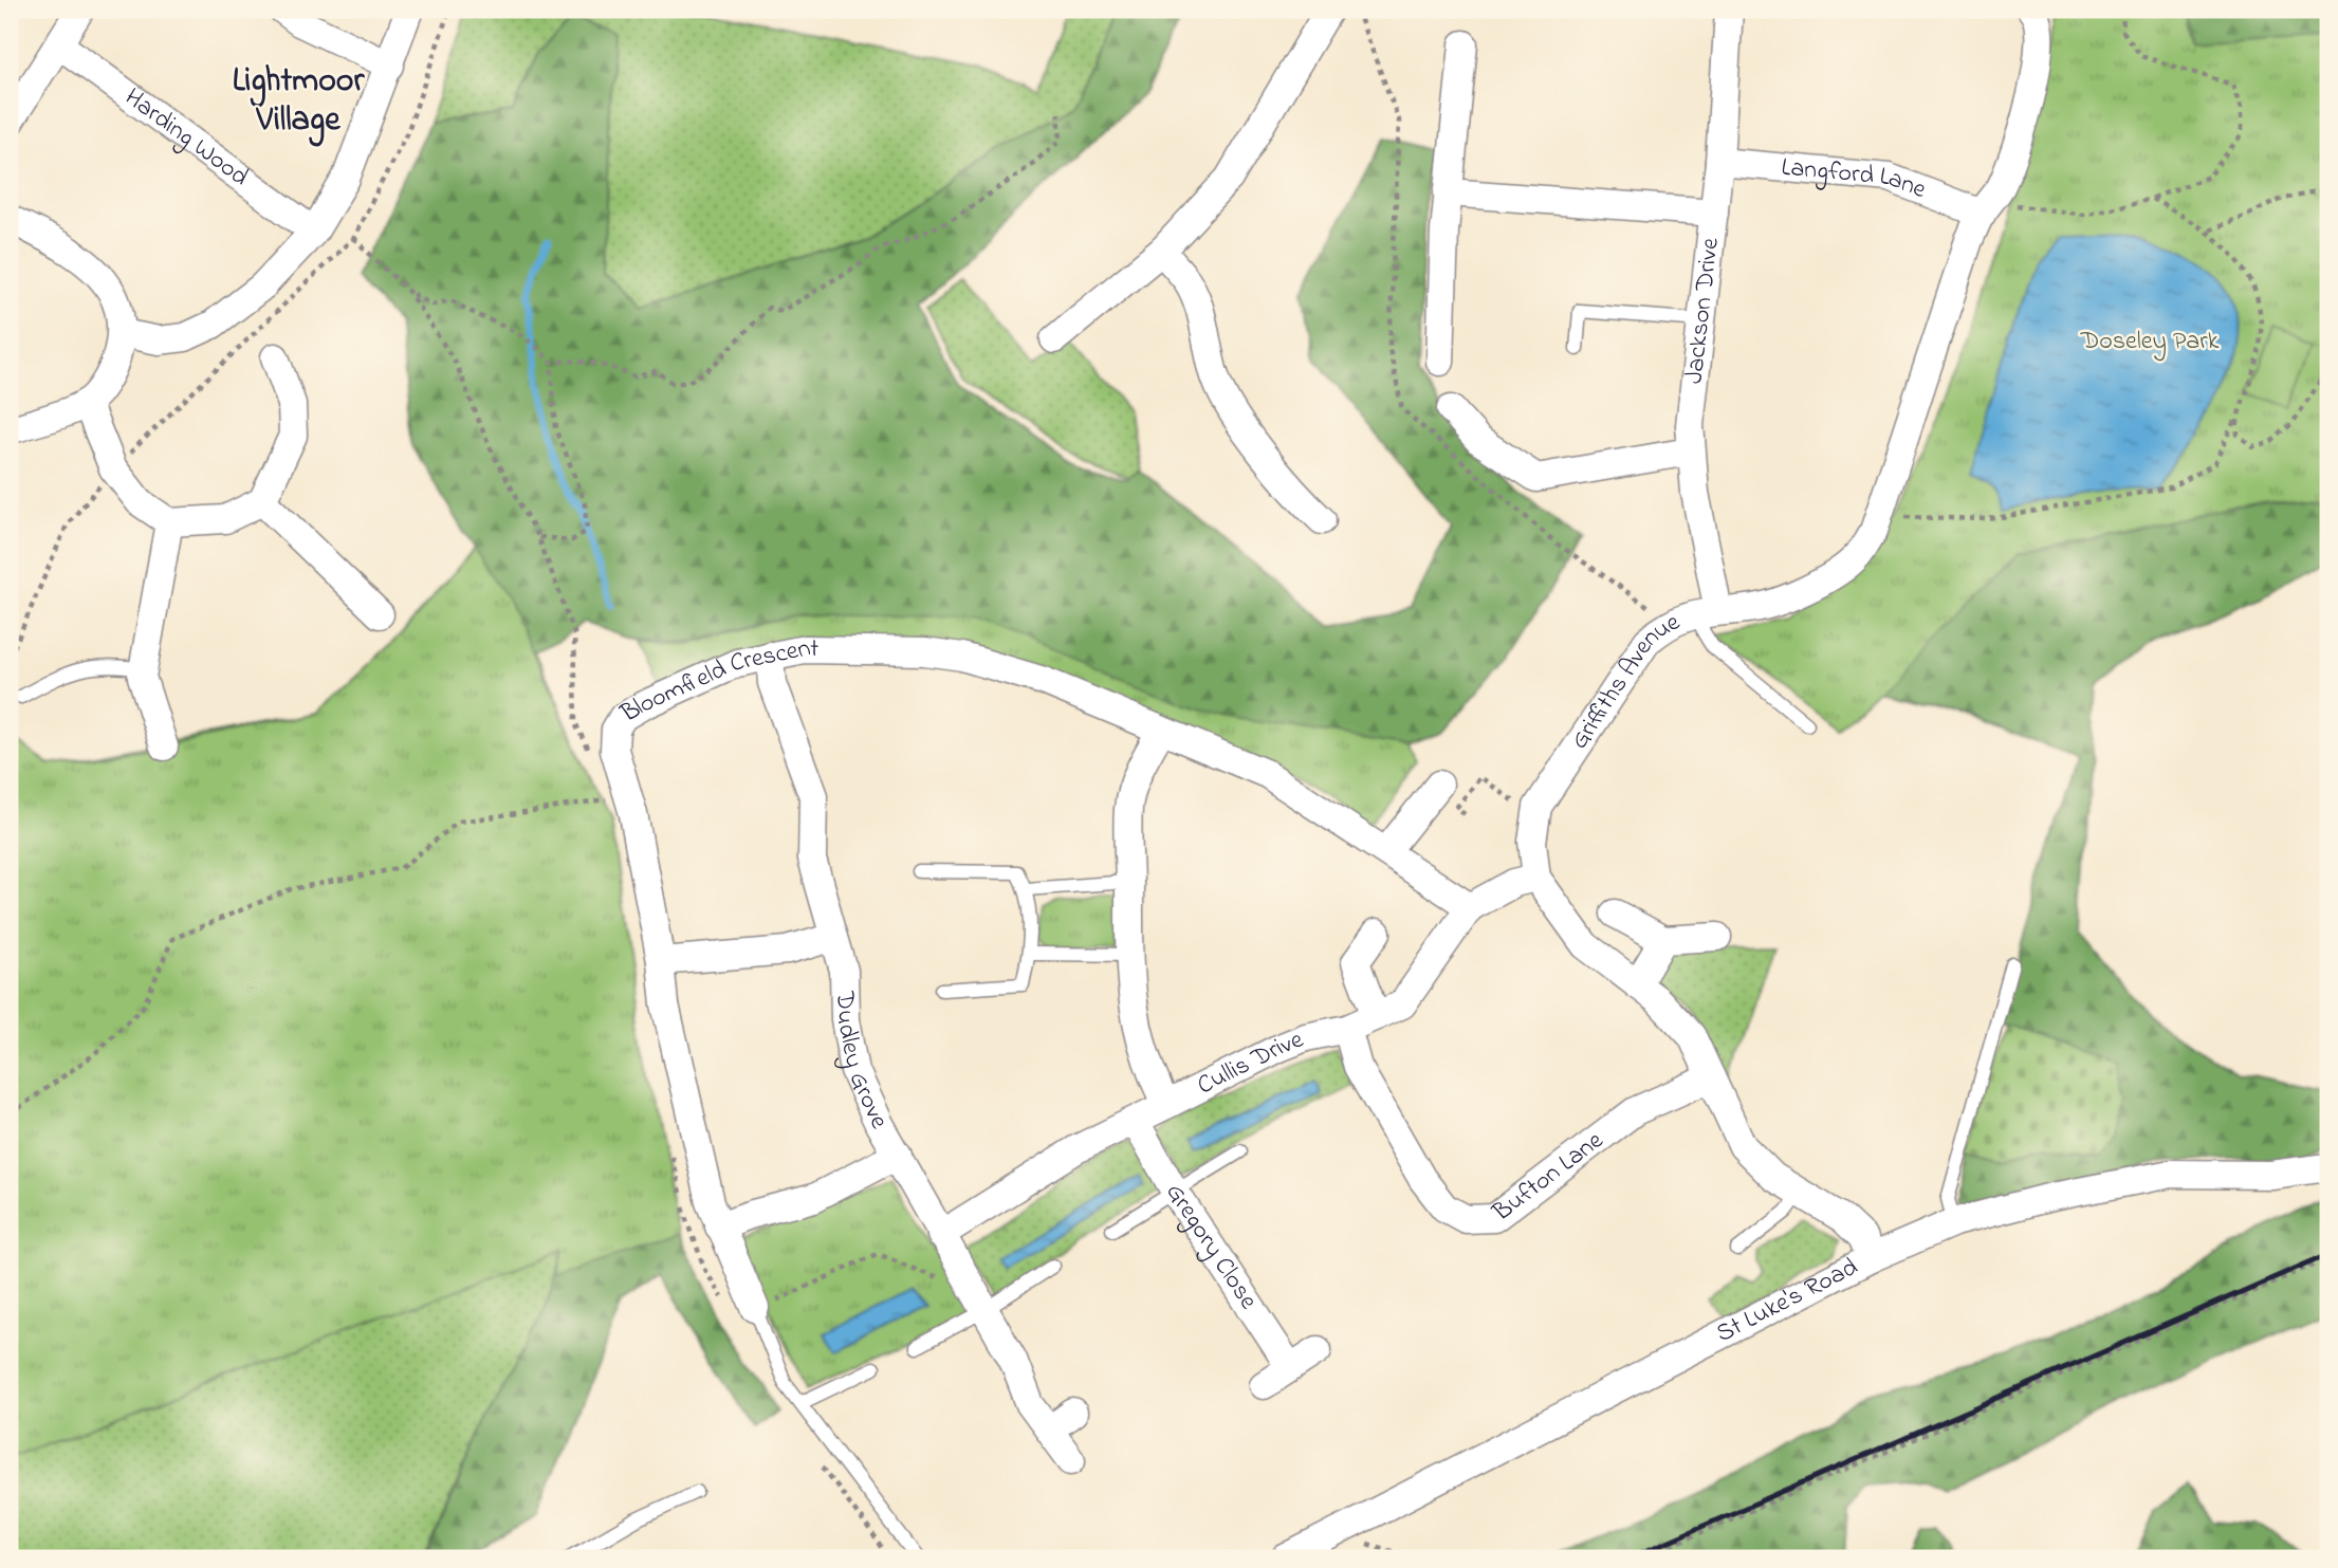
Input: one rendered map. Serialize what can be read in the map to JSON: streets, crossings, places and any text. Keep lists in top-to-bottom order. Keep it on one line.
{"streets":{"street":["Harding Wood","Langford Lane","Jackson Drive","Griffiths Avenue","Bloomfield Crescent","Dudley Grove","Cullis Drive","Bufton Lane","Gregory Close","St Luke's Road"]},"crossings":[["Langford Lane","Jackson Drive"],["Langford Lane","Griffiths Avenue"],["Jackson Drive","Griffiths Avenue"],["Griffiths Avenue","Cullis Drive"],["Griffiths Avenue","Bufton Lane"],["Griffiths Avenue","St Luke's Road"],["Bloomfield Crescent","Dudley Grove"],["Bloomfield Crescent","Cullis Drive"],["Dudley Grove","Cullis Drive"],["Cullis Drive","Bufton Lane"],["Cullis Drive","Gregory Close"]],"districts":["Lightmoor Village"],"parks":["Doseley Park"]}
